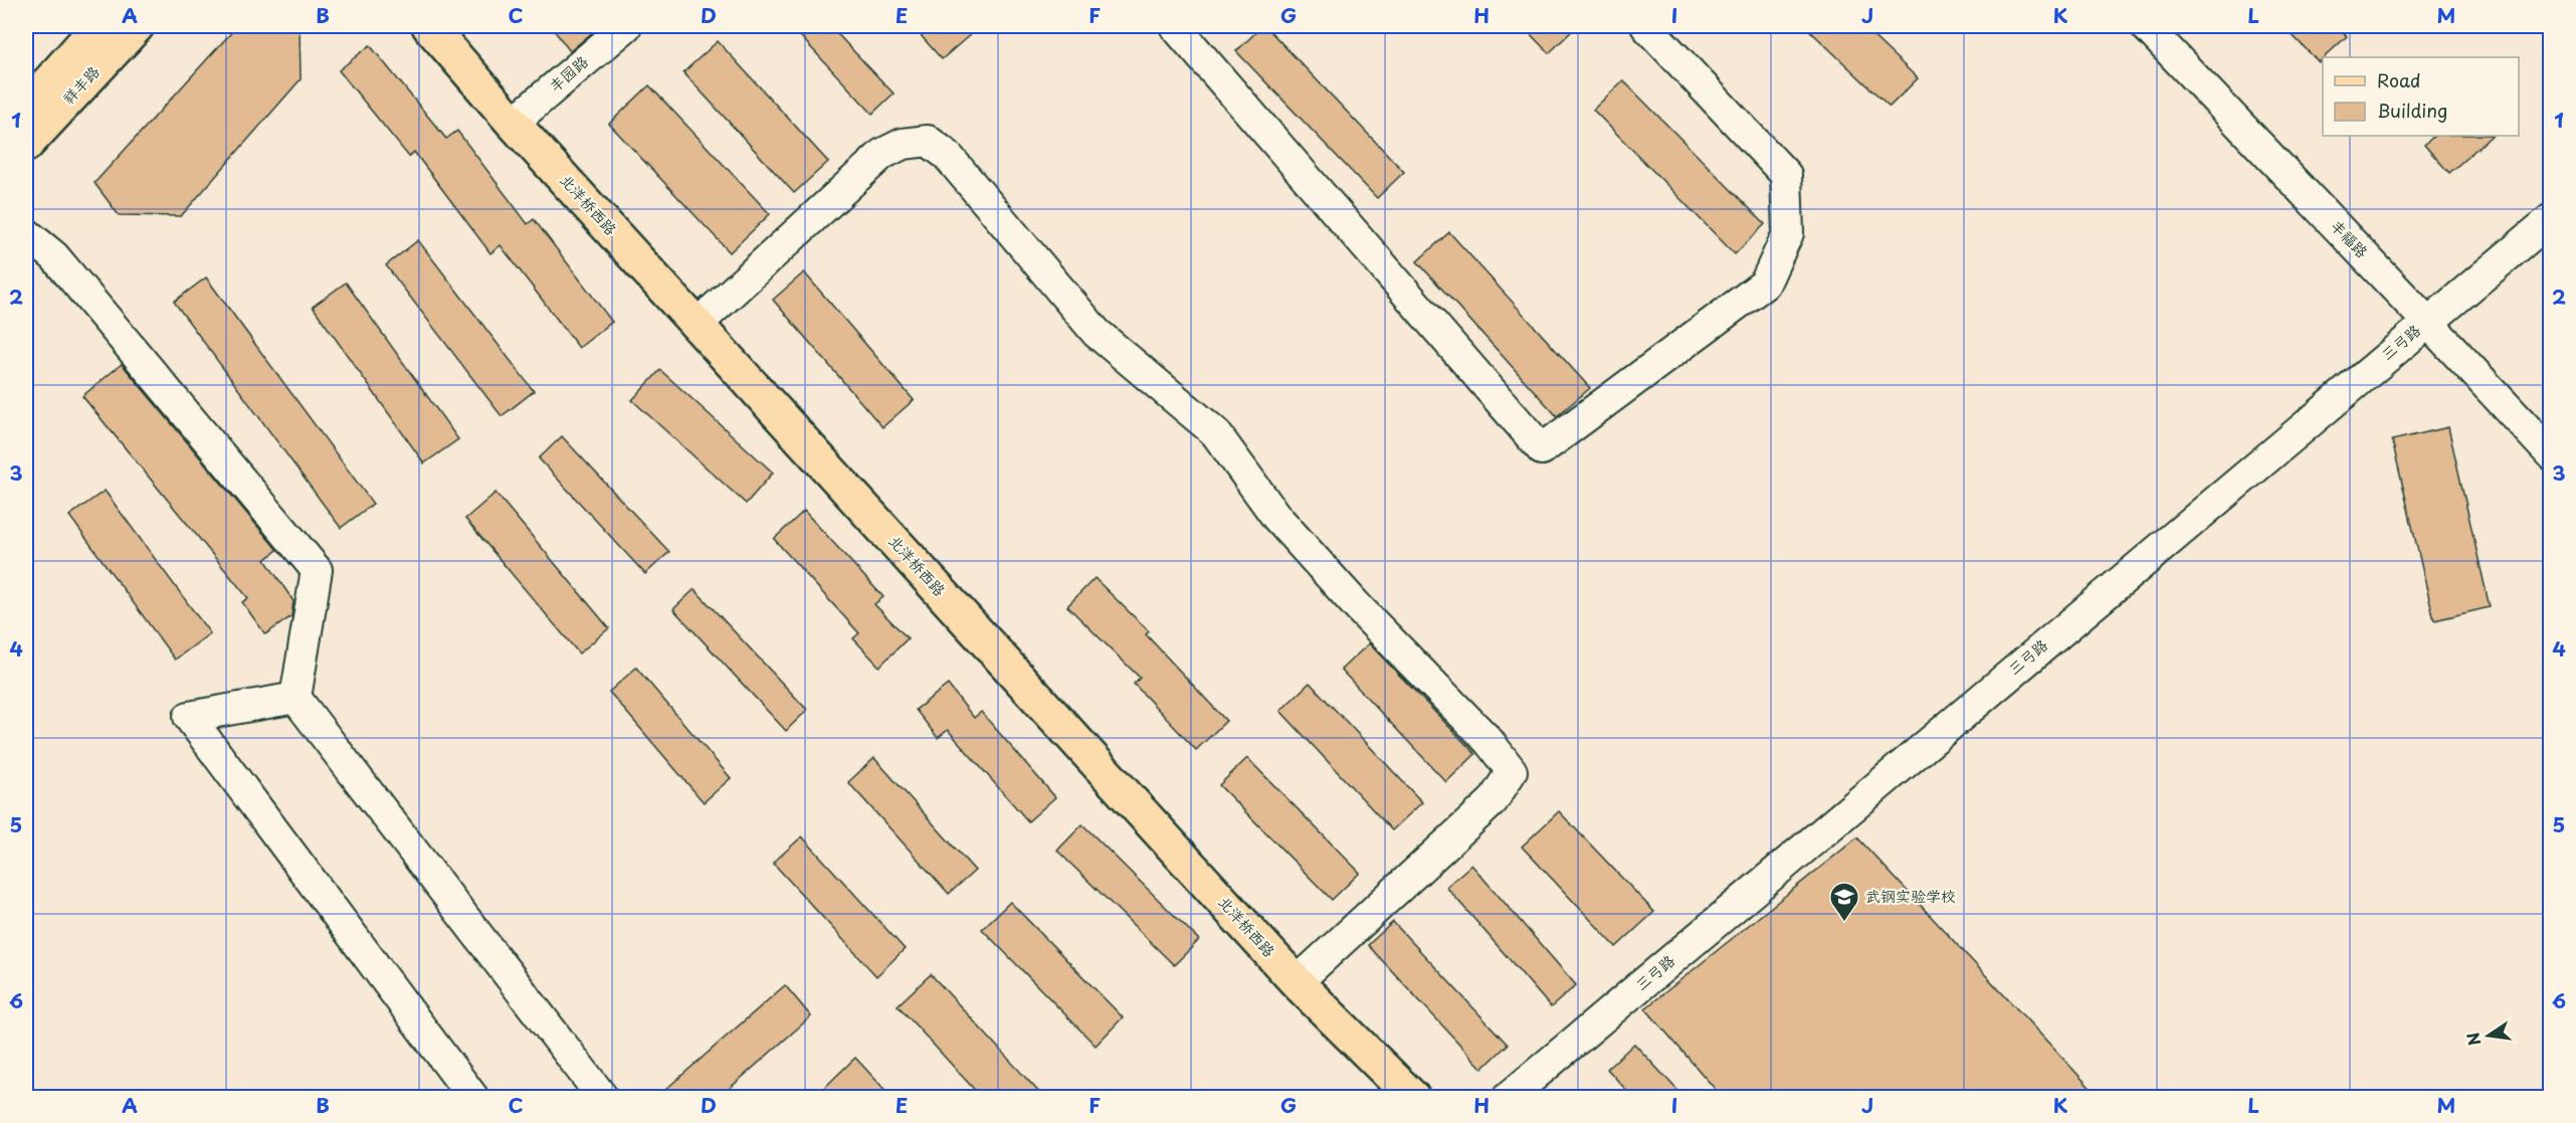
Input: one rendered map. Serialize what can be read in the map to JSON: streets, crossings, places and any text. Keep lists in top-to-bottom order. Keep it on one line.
{"streets":{"main road":["祥丰路","北洋桥西路"],"street":["丰园路","丰福路","三弓路"]},"crossings":[["丰园路","北洋桥西路"],["丰福路","三弓路"]],"places":{"school or university":["武钢实验学校"]},"legend":["Road","Building"],"north":"left","grid":{"columns":["A","B","C","D","E","F","G","H","I","J","K","L","M"],"rows":["1","2","3","4","5","6"]}}
